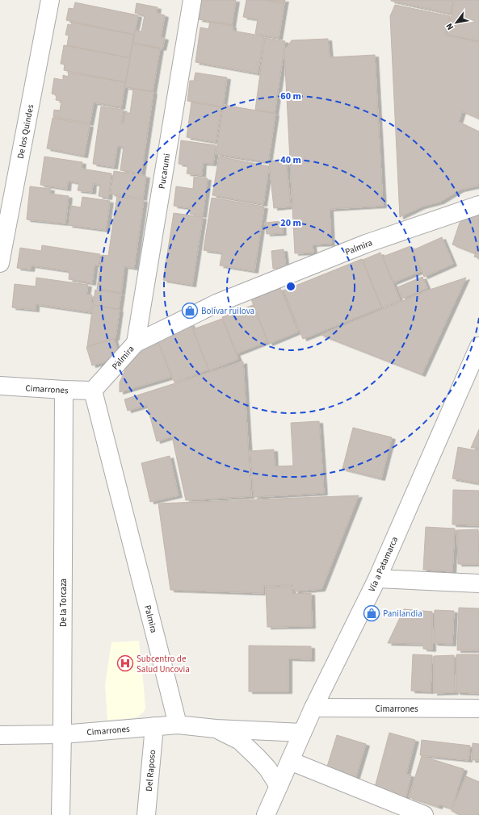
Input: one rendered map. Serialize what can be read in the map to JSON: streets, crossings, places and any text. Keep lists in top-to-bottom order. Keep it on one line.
{"streets":{"street":["De los Quindes","Pucarumi","Palmira","Cimarrones","Vía a Patamarca","De la Torcaza","Del Raposo"]},"crossings":[["Pucarumi","Palmira"],["Palmira","Cimarrones"],["Cimarrones","Vía a Patamarca"],["Cimarrones","De la Torcaza"],["Cimarrones","Del Raposo"]],"places":{"shop":["Bolívar ruilova","Panilandia"],"hospital":["Subcentro de Salud Uncovia"]},"north":"bottom left","rings":["60 m","40 m","20 m"]}
